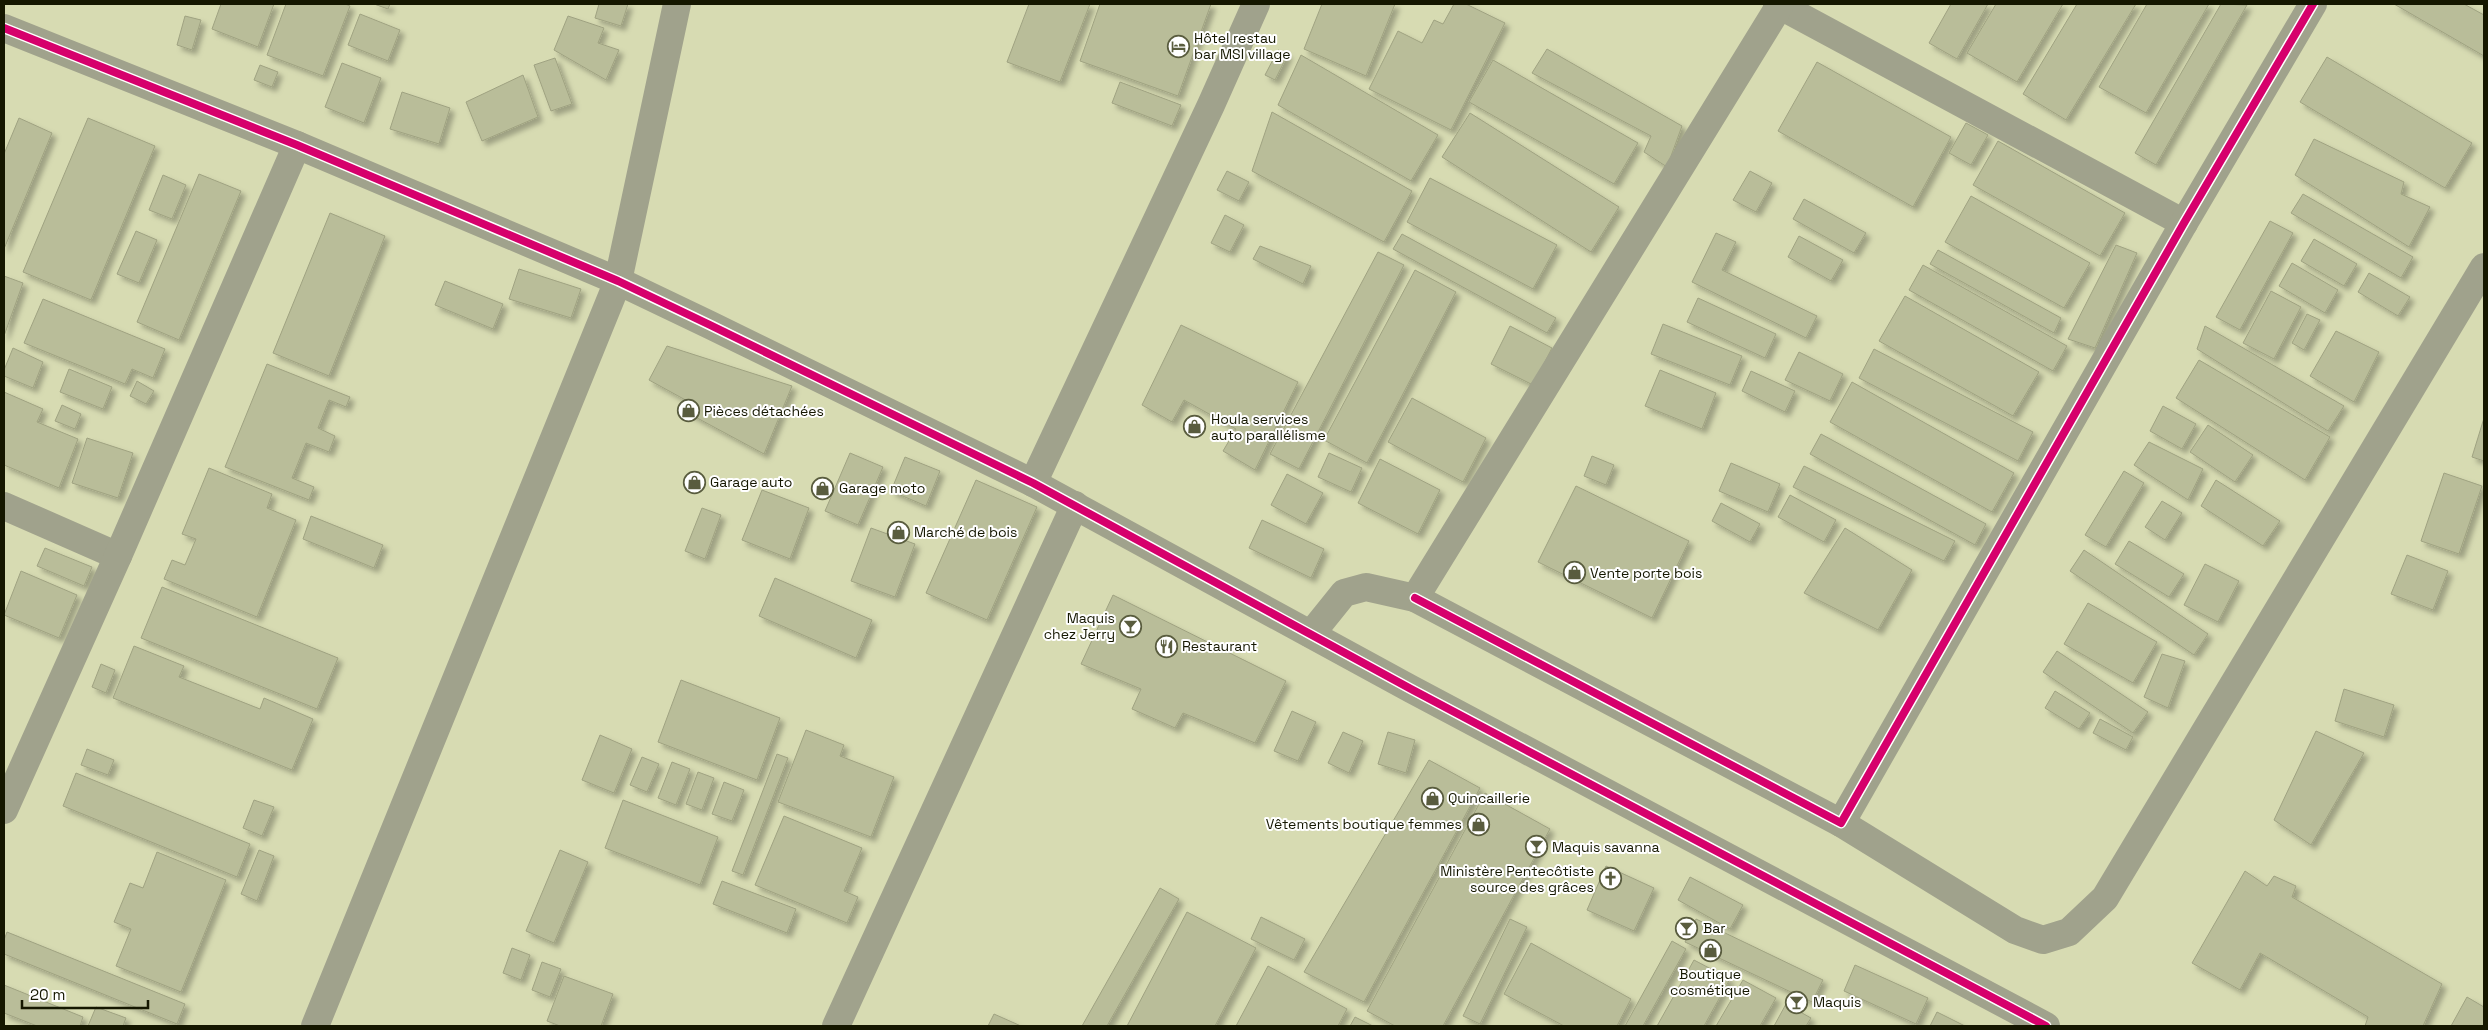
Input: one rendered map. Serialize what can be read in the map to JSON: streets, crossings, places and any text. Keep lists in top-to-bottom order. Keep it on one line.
{"places":{"hotel":["Hôtel restau bar MSI village"],"shop":["Pièces détachées","Houla services auto parallélisme","Garage auto","Garage moto","Marché de bois","Vente porte bois","Quincaillerie","Vêtements boutique femmes","Boutique cosmétique"],"bar":["Maquis chez Jerry","Maquis savanna","Bar","Maquis"],"restaurant":["Restaurant"],"church":["Ministère Pentecôtiste source des grâces"]},"scale_bar":"20 m"}
